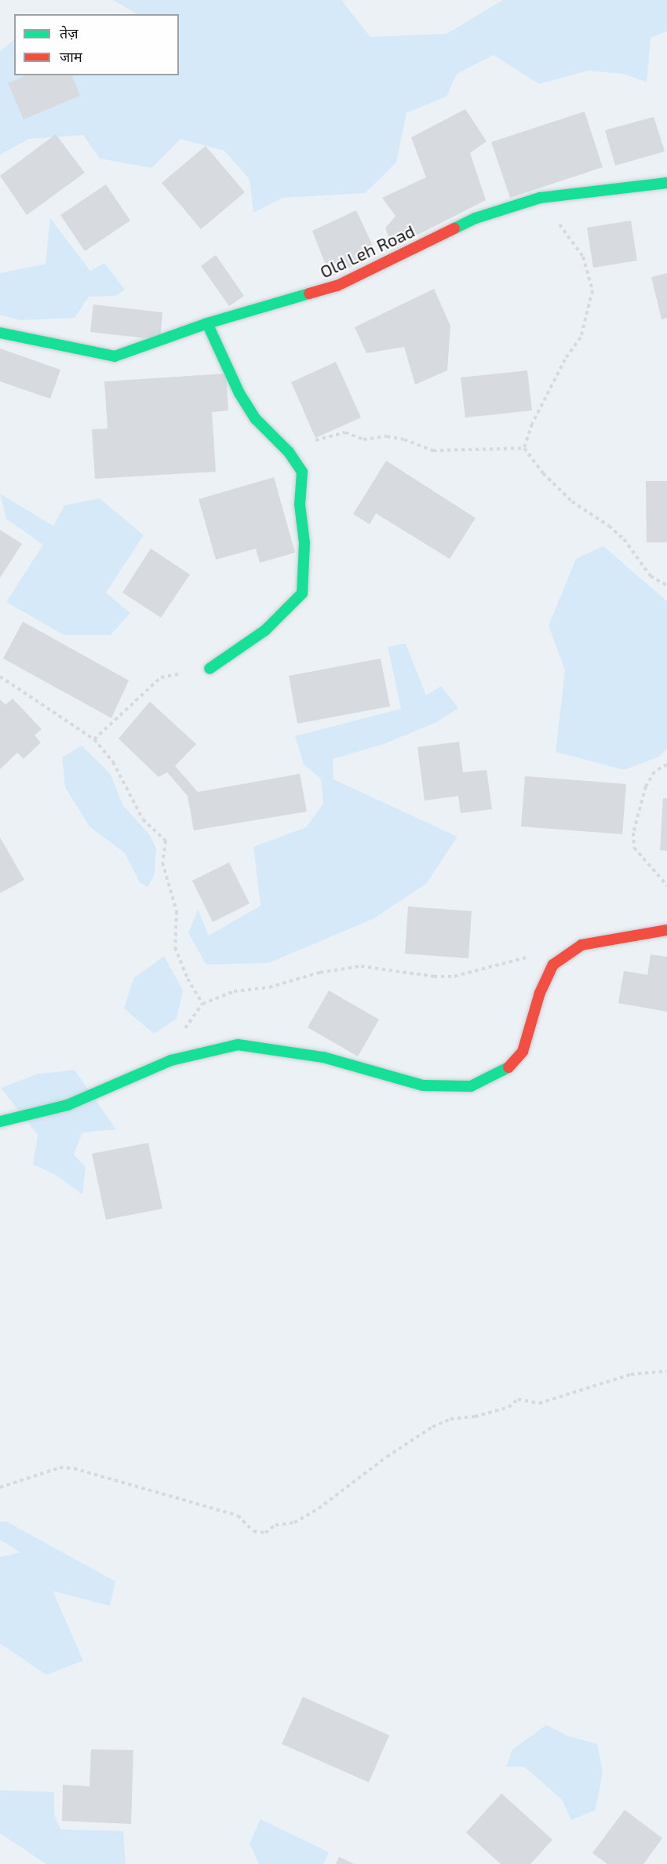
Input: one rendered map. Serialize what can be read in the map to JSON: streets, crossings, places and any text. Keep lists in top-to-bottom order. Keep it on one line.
{"streets":{"street":["Old Leh Road"]},"legend":["तेज़","जाम"]}
